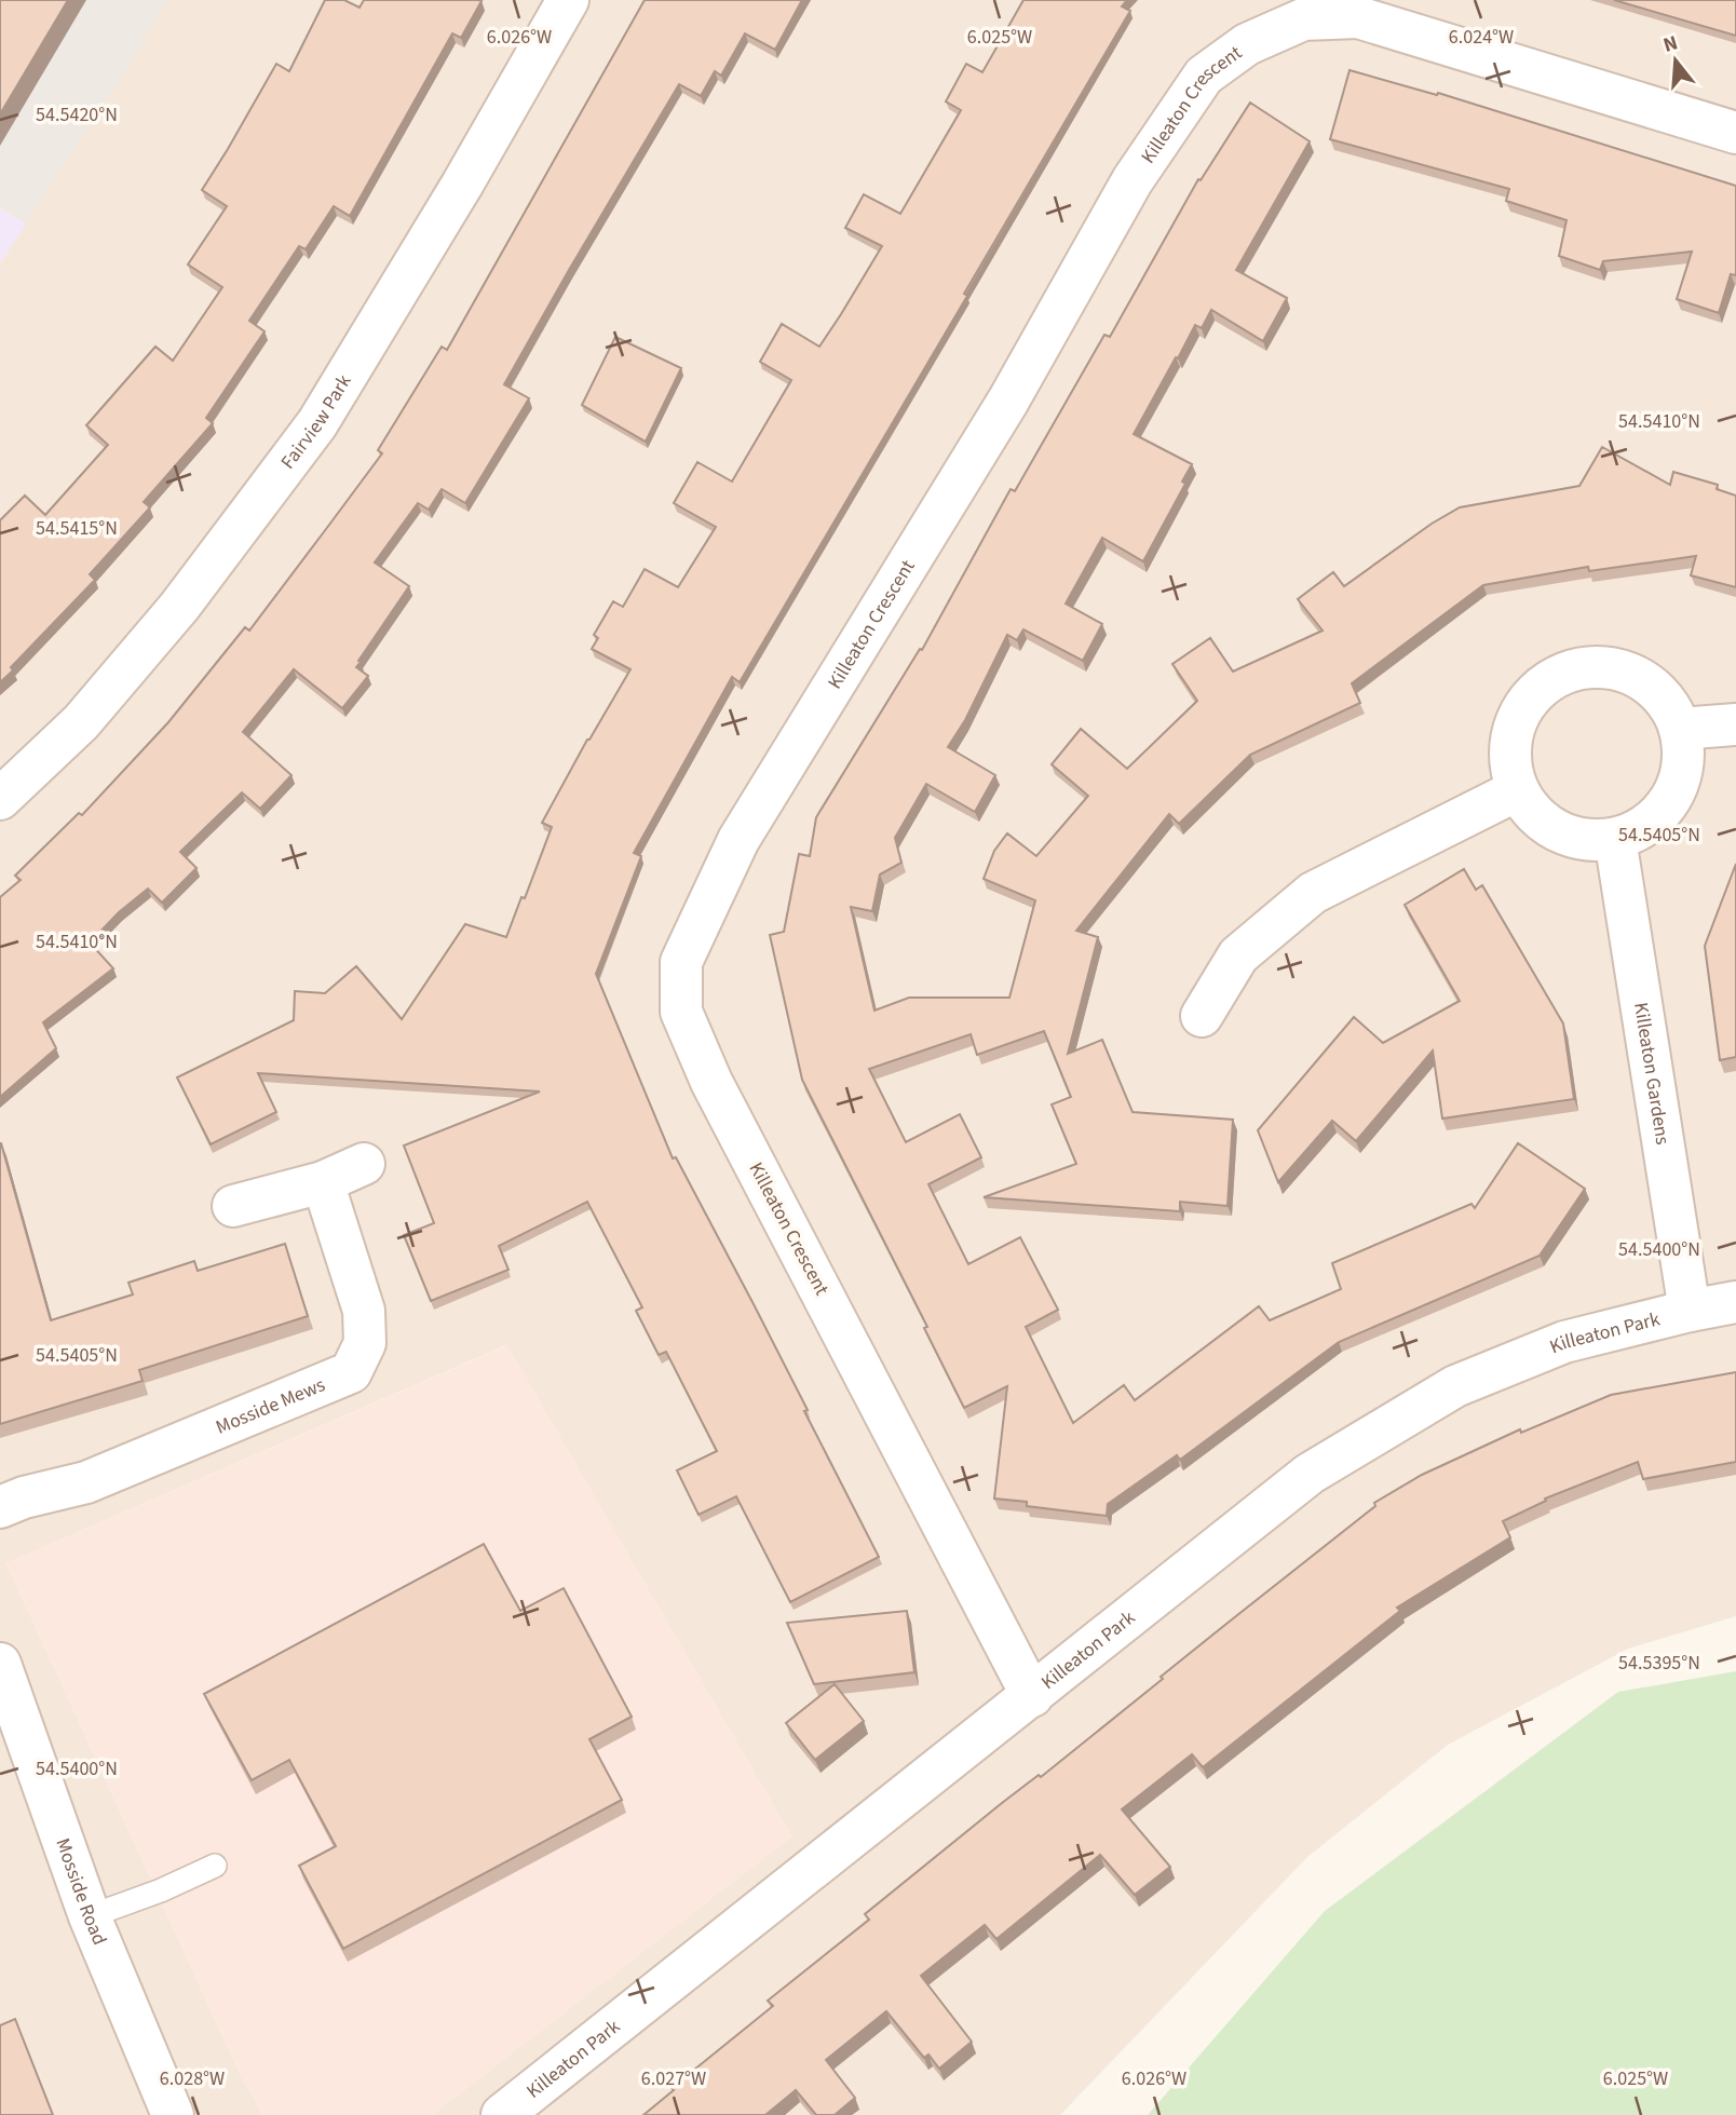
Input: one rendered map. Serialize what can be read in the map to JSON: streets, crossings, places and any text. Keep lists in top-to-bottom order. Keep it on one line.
{"streets":{"street":["Killeaton Crescent","Fairview Park","Killeaton Gardens","Killeaton Park","Mosside Mews","Mosside Road"]},"crossings":[["Killeaton Crescent","Killeaton Park"],["Killeaton Gardens","Killeaton Park"]],"north":"top","coordinates":["6.026°W","6.025°W","6.024°W","54.5420°N","54.5410°N","54.5415°N","54.5405°N","54.5400°N","54.5395°N","6.028°W","6.027°W"]}
